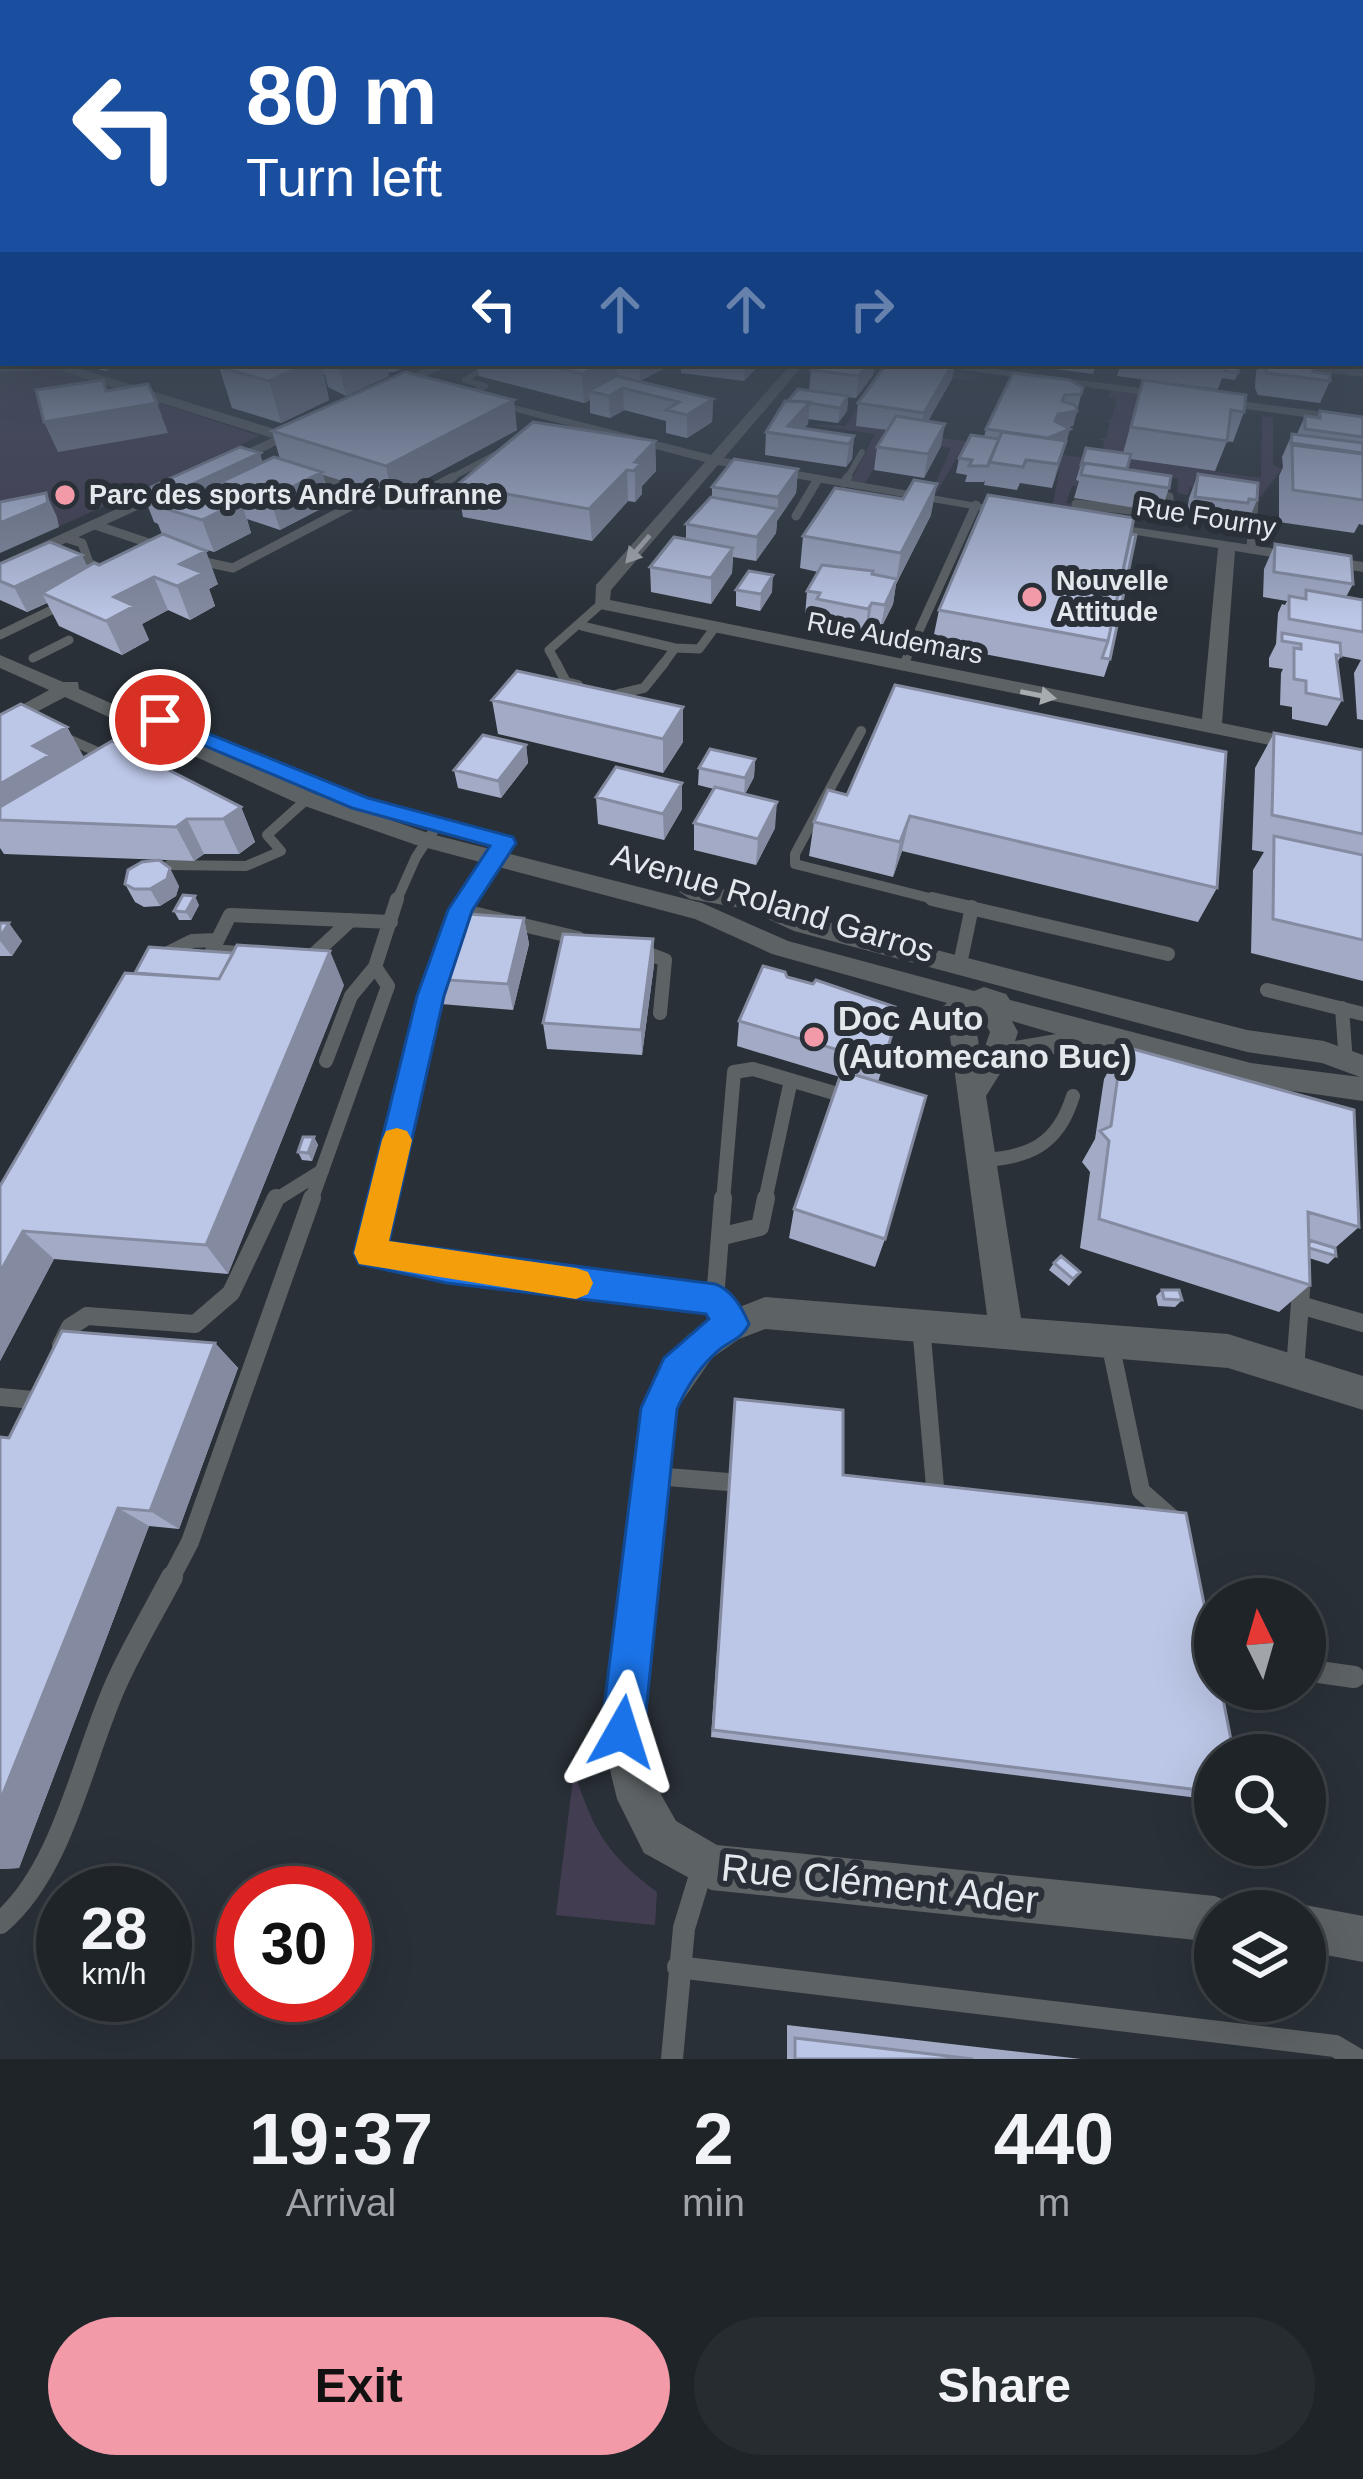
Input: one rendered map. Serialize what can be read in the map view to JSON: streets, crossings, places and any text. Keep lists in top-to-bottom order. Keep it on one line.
{"streets":{"street":["Rue Fourny","Rue Audemars","Avenue Roland Garros","Rue Clément Ader"]},"places":["Parc des sports André Dufranne","Nouvelle Attitude","Doc Auto (Automecano Buc)"],"north":"top","page":{"turn":["80 m","Turn left"],"speed":"28 km/h","limit":"30","eta":["19:37","Arrival","2","min","440","m"],"buttons":["Exit","Share"]}}
